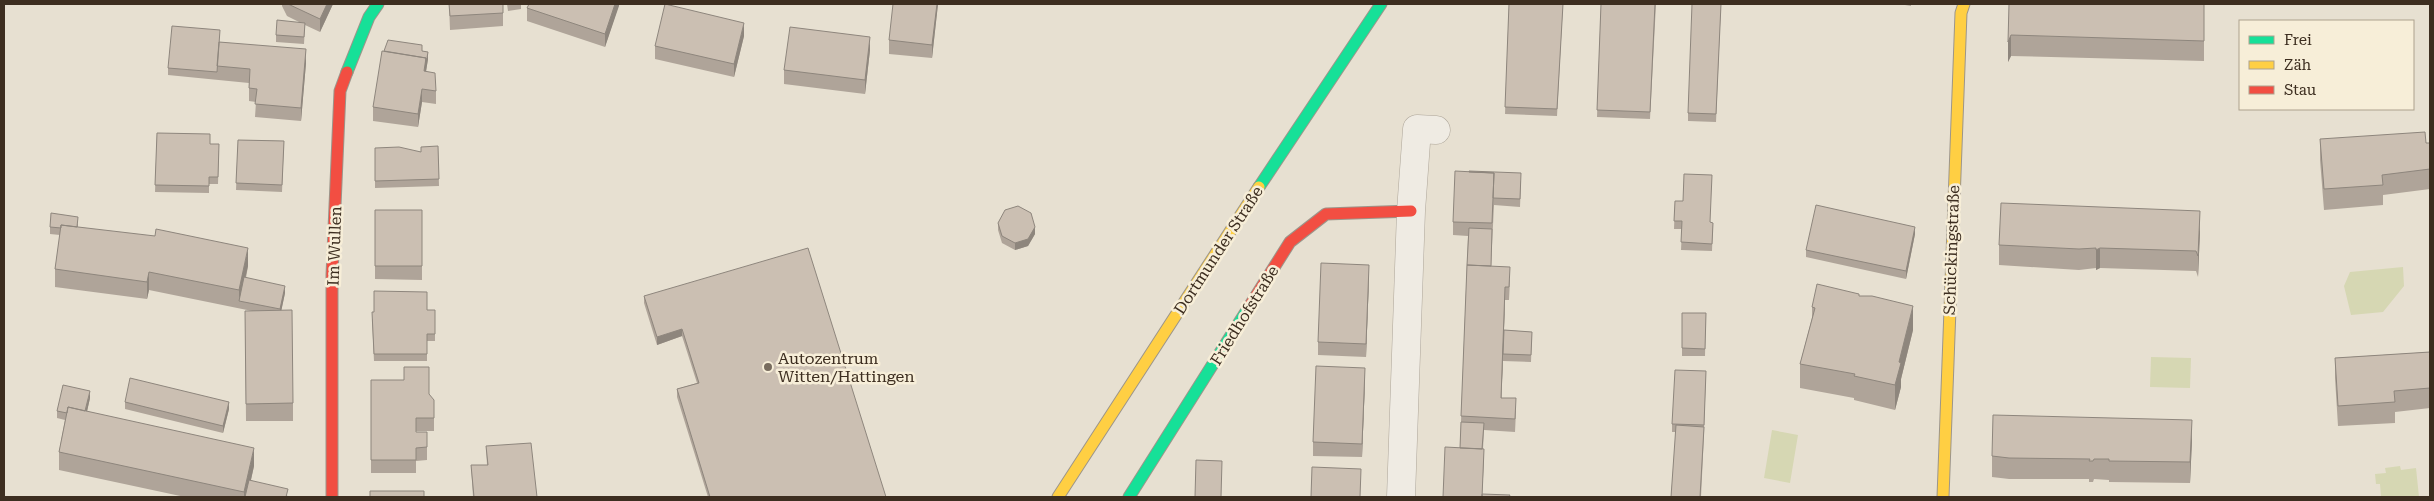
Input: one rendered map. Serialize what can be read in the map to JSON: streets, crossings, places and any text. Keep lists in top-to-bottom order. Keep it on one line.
{"streets":{"street":["Im Wullen","Dortmunder Straße","Schückingstraße","Friedhofstraße"]},"places":["Autozentrum Witten/Hattingen"],"legend":["Frei","Zäh","Stau"]}
